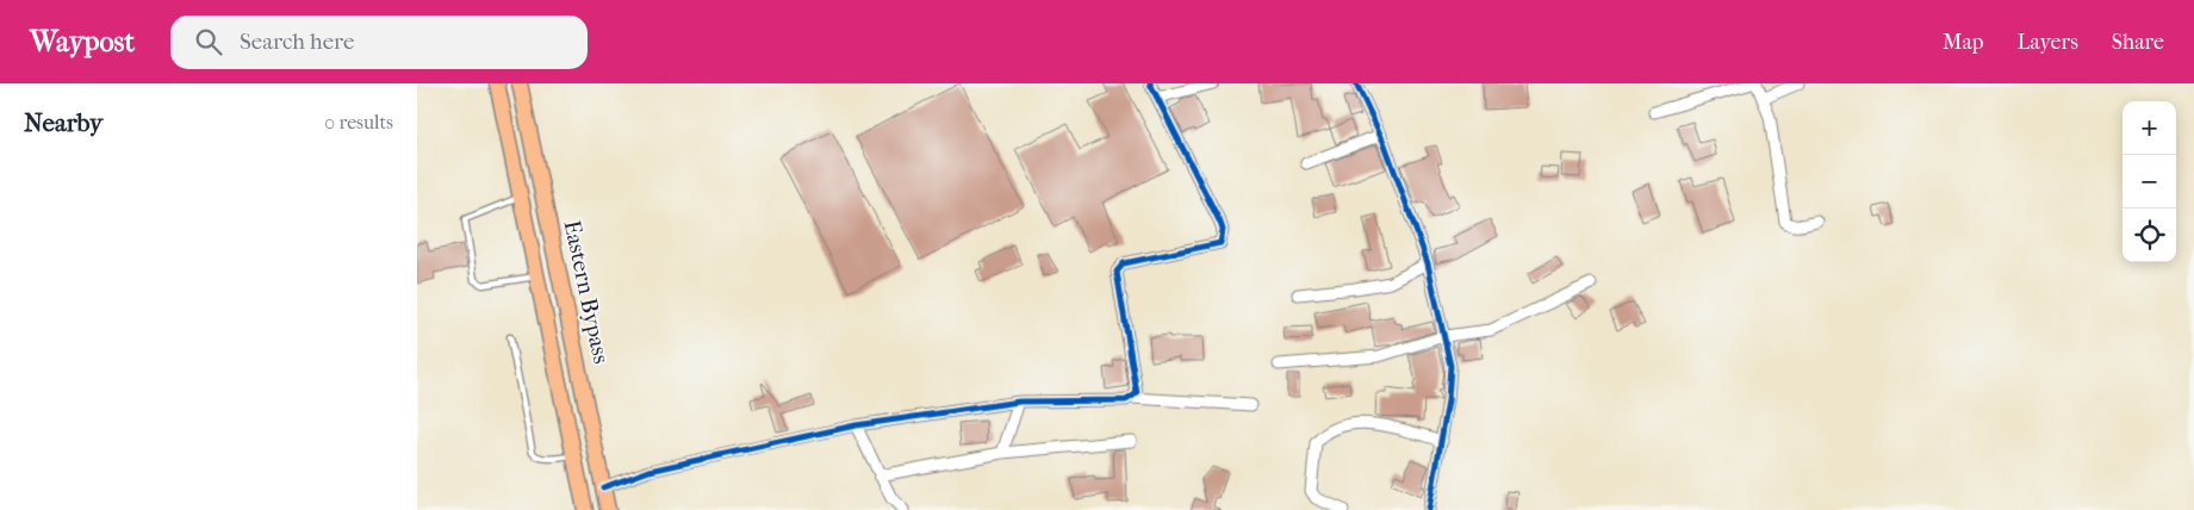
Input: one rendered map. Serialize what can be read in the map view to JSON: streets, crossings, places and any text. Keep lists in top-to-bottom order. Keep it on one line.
{"streets":{"main road":["Eastern Bypass"]},"page":{"header":"Waypost","search":"Search here","nav":["Map","Layers","Share"],"heading":["Nearby","0 results"],"map_buttons":["+","−"]}}
